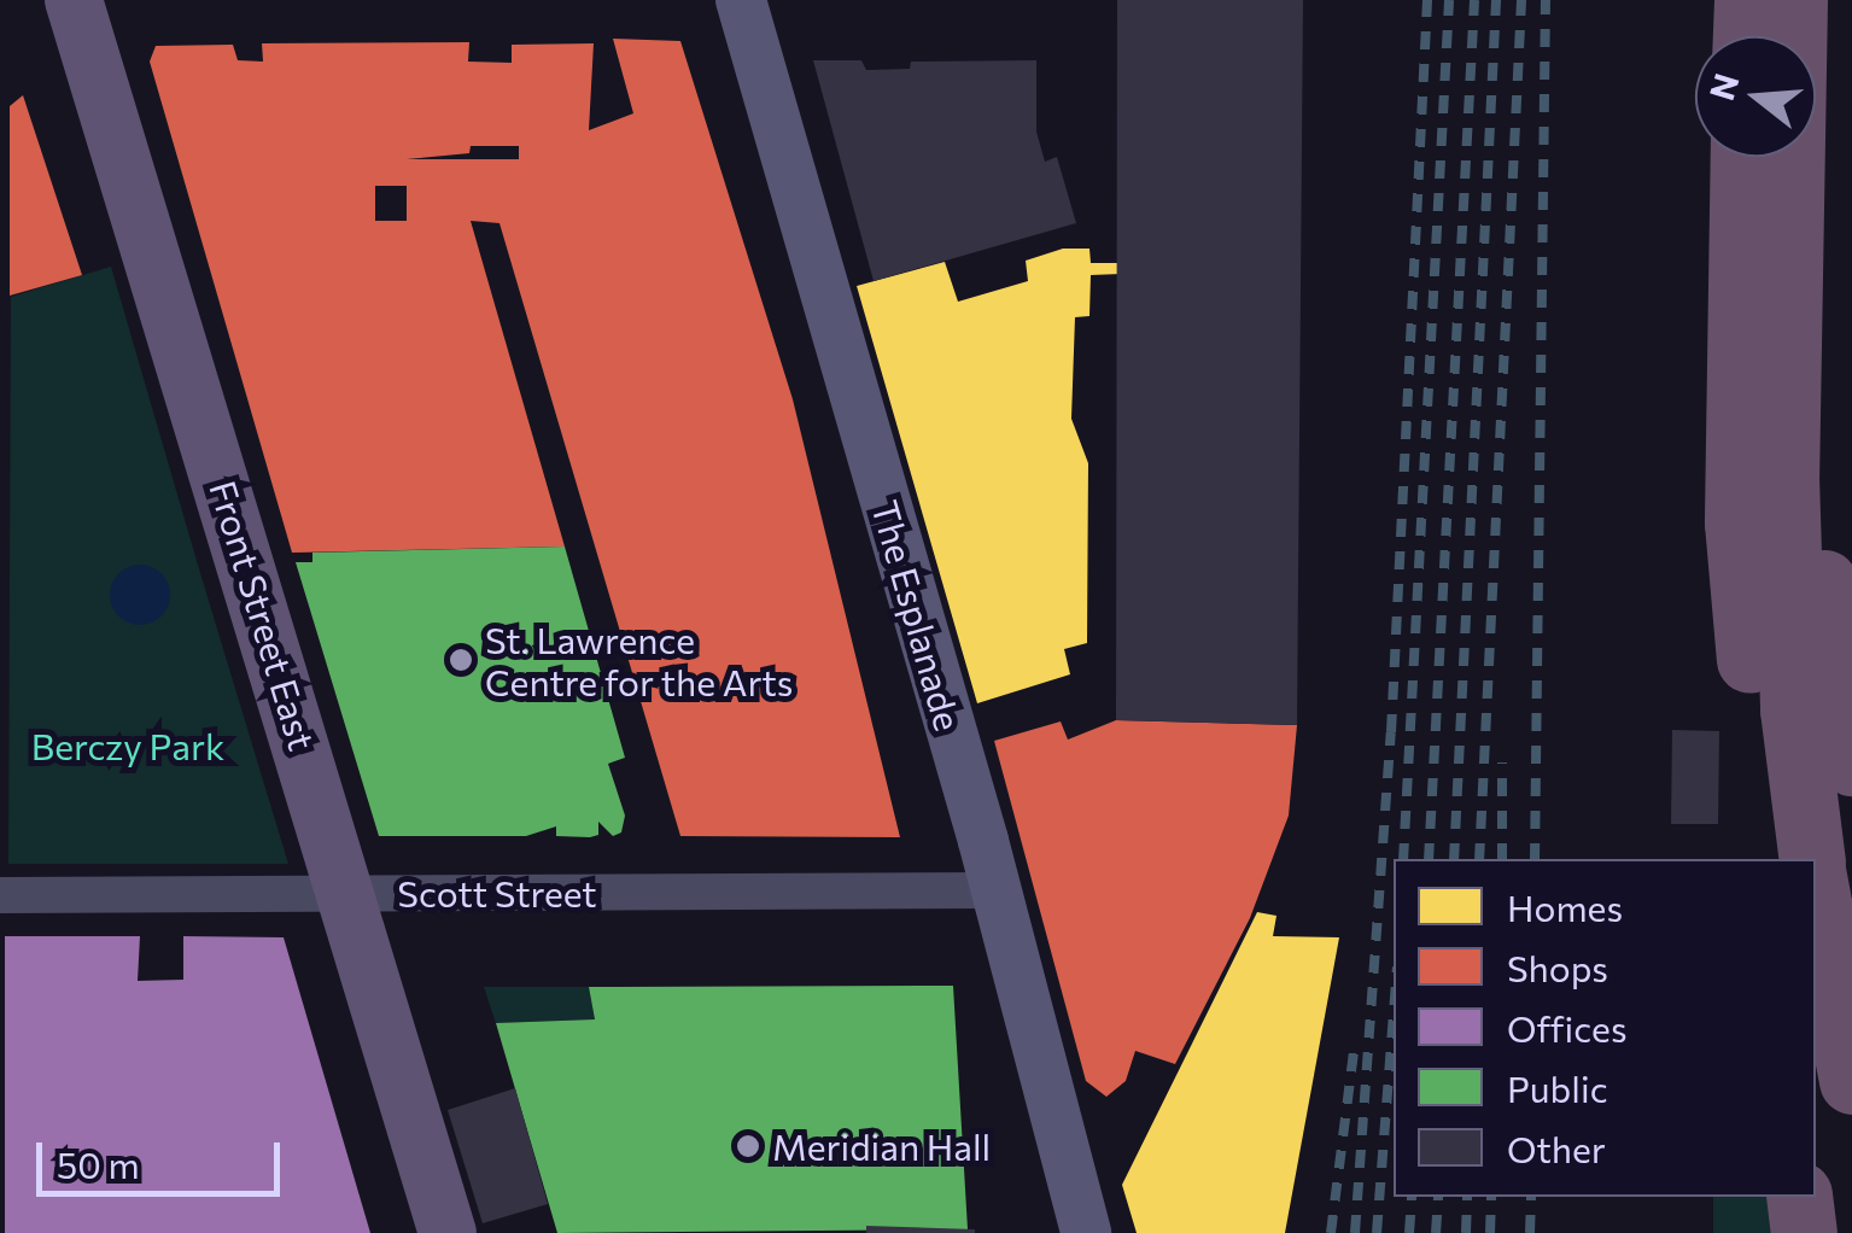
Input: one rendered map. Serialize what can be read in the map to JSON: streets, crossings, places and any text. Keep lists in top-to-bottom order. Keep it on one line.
{"streets":{"main road":["Front Street East"],"street":["The Esplanade","Scott Street"]},"crossings":[["Front Street East","Scott Street"],["The Esplanade","Scott Street"]],"parks":["Berczy Park"],"places":["St. Lawrence Centre for the Arts","Meridian Hall"],"legend":["Homes","Shops","Offices","Public","Other"],"scale_bar":"50 m","north":"left"}
